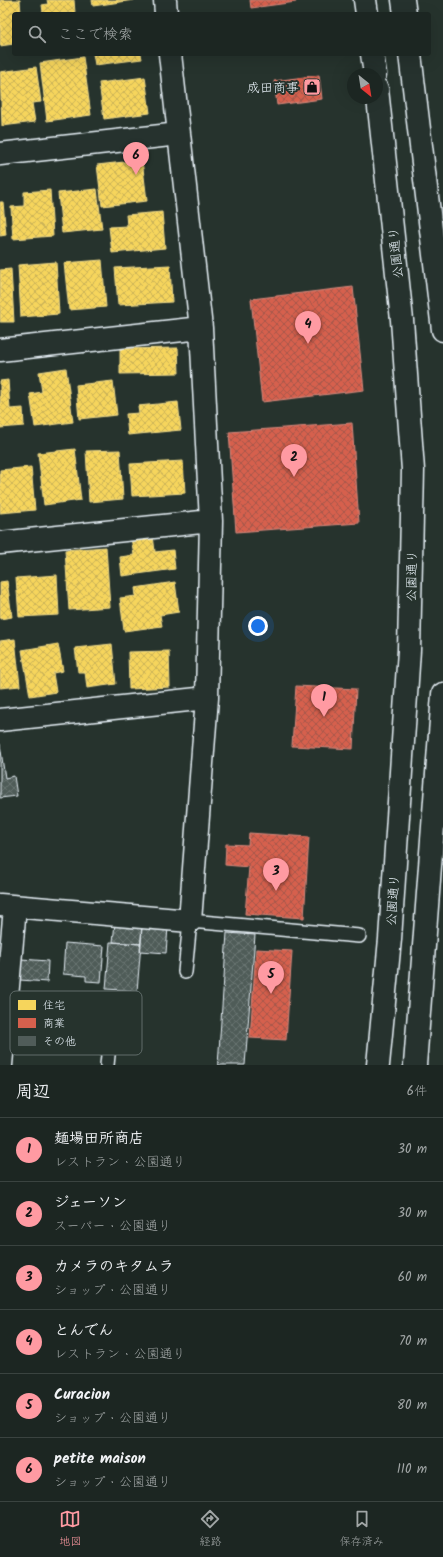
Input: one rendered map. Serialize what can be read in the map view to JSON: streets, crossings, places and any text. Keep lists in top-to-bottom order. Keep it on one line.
{"streets":{"street":["公園通り"]},"places":{"shop":["成田商事"]},"legend":["住宅","商業","その他"],"north":"bottom right","page":{"search":"ここで検索","pins":["6","4","2","1","3","5"],"heading":["周辺","6件"],"list":[{"mark":"1","name":"麺場田所商店","note":"レストラン · 公園通り","value":"30 m"},{"mark":"2","name":"ジェーソン","note":"スーパー · 公園通り","value":"30 m"},{"mark":"3","name":"カメラのキタムラ","note":"ショップ · 公園通り","value":"60 m"},{"mark":"4","name":"とんでん","note":"レストラン · 公園通り","value":"70 m"},{"mark":"5","name":"Curacion","note":"ショップ · 公園通り","value":"80 m"},{"mark":"6","name":"petite maison","note":"ショップ · 公園通り","value":"110 m"}],"nav":["地図","経路","保存済み"]}}
